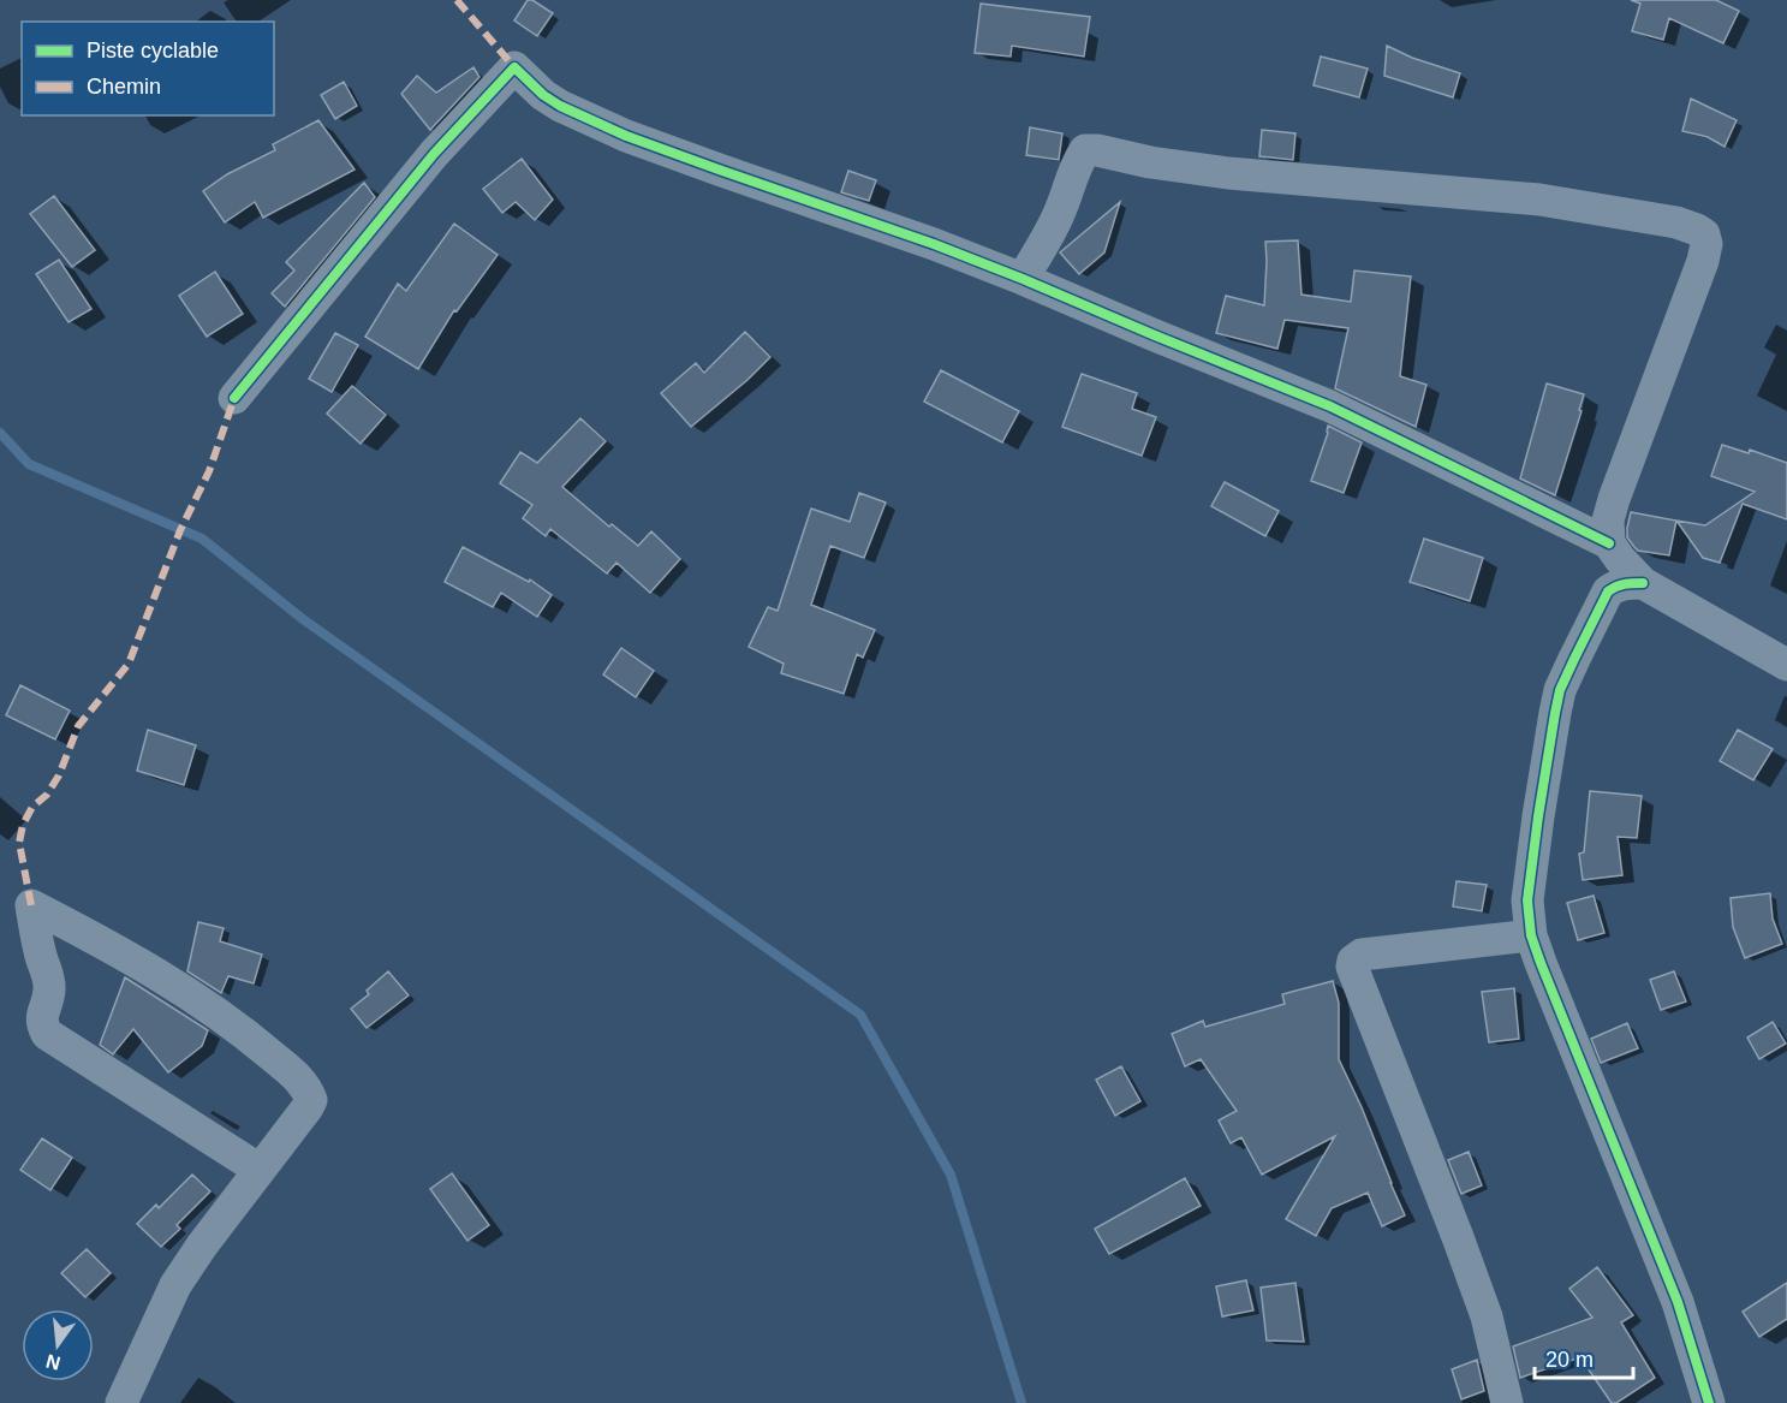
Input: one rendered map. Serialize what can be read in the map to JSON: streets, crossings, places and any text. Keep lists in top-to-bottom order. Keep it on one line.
{"legend":["Piste cyclable","Chemin"],"scale_bar":"20 m","north":"bottom"}
